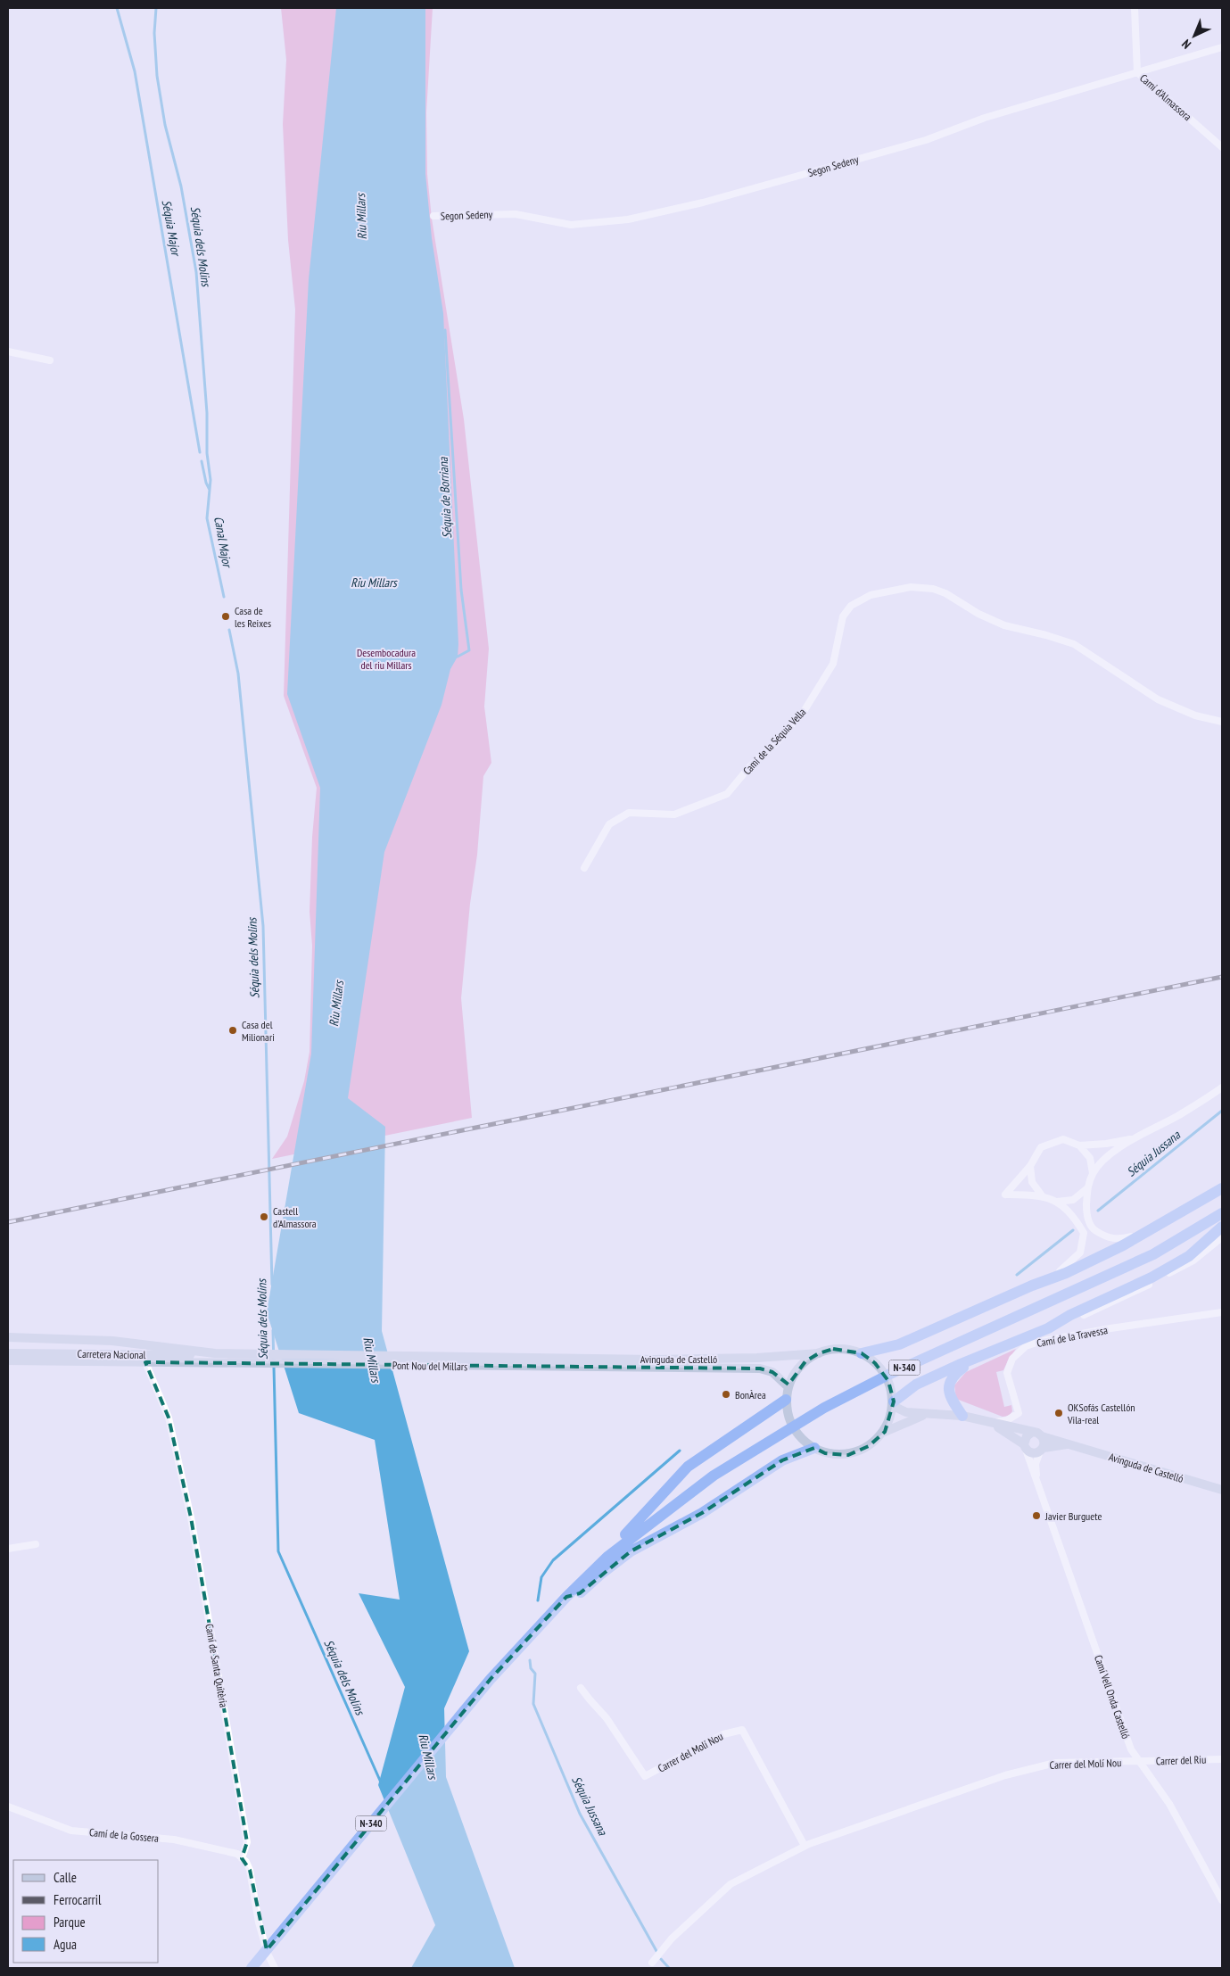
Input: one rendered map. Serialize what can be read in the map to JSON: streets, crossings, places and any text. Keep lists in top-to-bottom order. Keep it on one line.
{"streets":{"highway":["N-340"],"main road":["Carretera Nacional","Avinguda de Castelló","Pont Nou del Millars"],"street":["Camí d'Almassora","Segon Sedeny","Camí de la Séquia Vella","Camí de la Travessa","Camí de Santa Quitèria","Camí Vell Onda Castelló","Carrer del Molí Nou","Carrer del Riu","Camí de la Gossera"]},"crossings":[["Camí d'Almassora","Segon Sedeny"],["Carretera Nacional","Pont Nou del Millars"],["Carretera Nacional","Camí de Santa Quitèria"],["Avinguda de Castelló","Pont Nou del Millars"],["Avinguda de Castelló","Camí Vell Onda Castelló"],["Camí de Santa Quitèria","Camí de la Gossera"],["Camí Vell Onda Castelló","Carrer del Molí Nou"],["Camí Vell Onda Castelló","Carrer del Riu"],["Carrer del Molí Nou","Carrer del Riu"]],"water":["Riu Millars","Séquia Major","Séquia dels Molins","Séquia de Borriana","Canal Major","Séquia Jussana"],"parks":["Desembocadura del riu Millars"],"places":["Casa de les Reixes","Casa del Milionari","Castell d'Almassora","BonÀrea","OKSofás Castellón Vila-real","Javier Burguete"],"legend":["Calle","Ferrocarril","Parque","Agua"],"north":"bottom left"}
